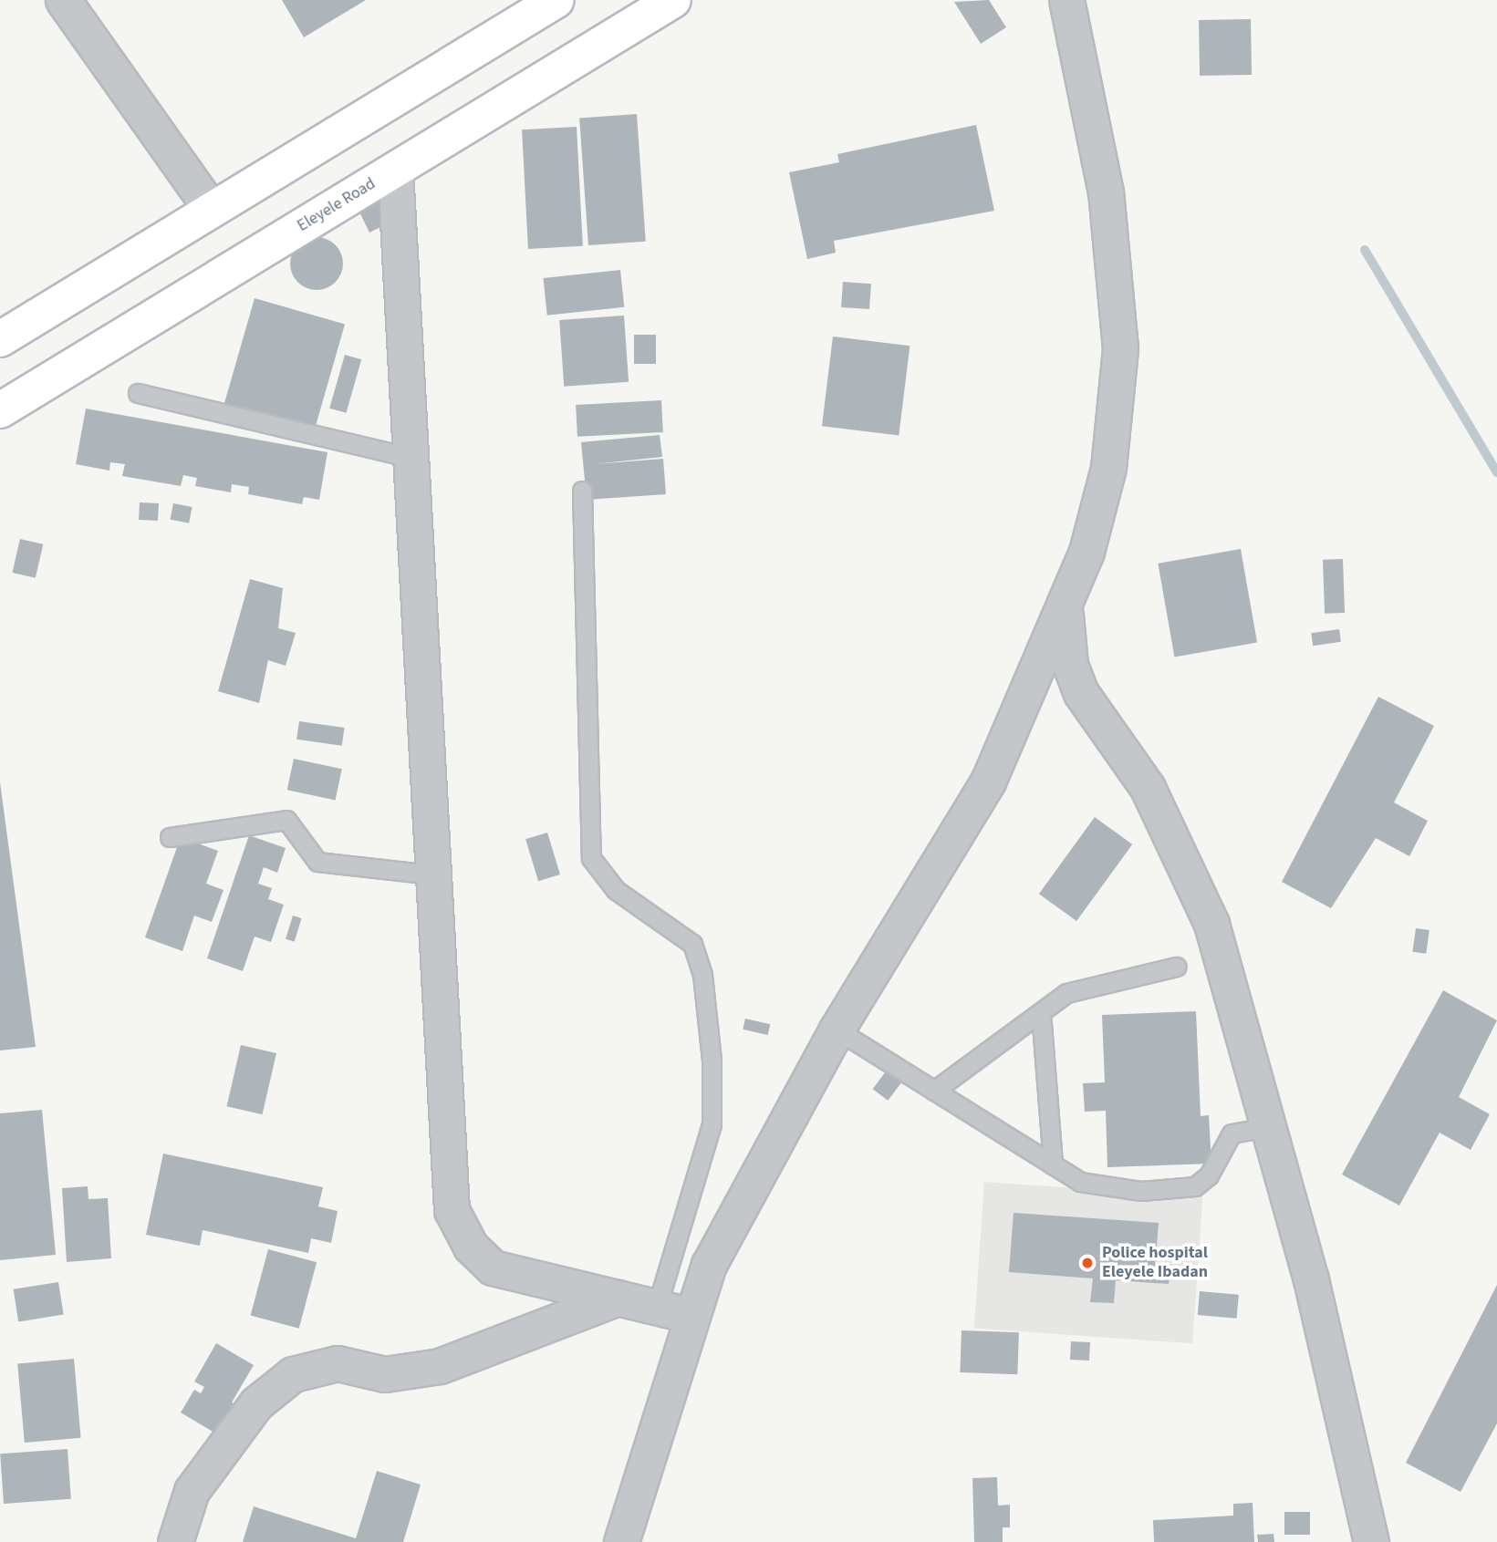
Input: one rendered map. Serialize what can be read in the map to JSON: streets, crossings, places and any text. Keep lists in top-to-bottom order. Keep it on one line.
{"streets":{"main road":["Eleyele Road"]},"places":["Police hospital Eleyele Ibadan"]}
